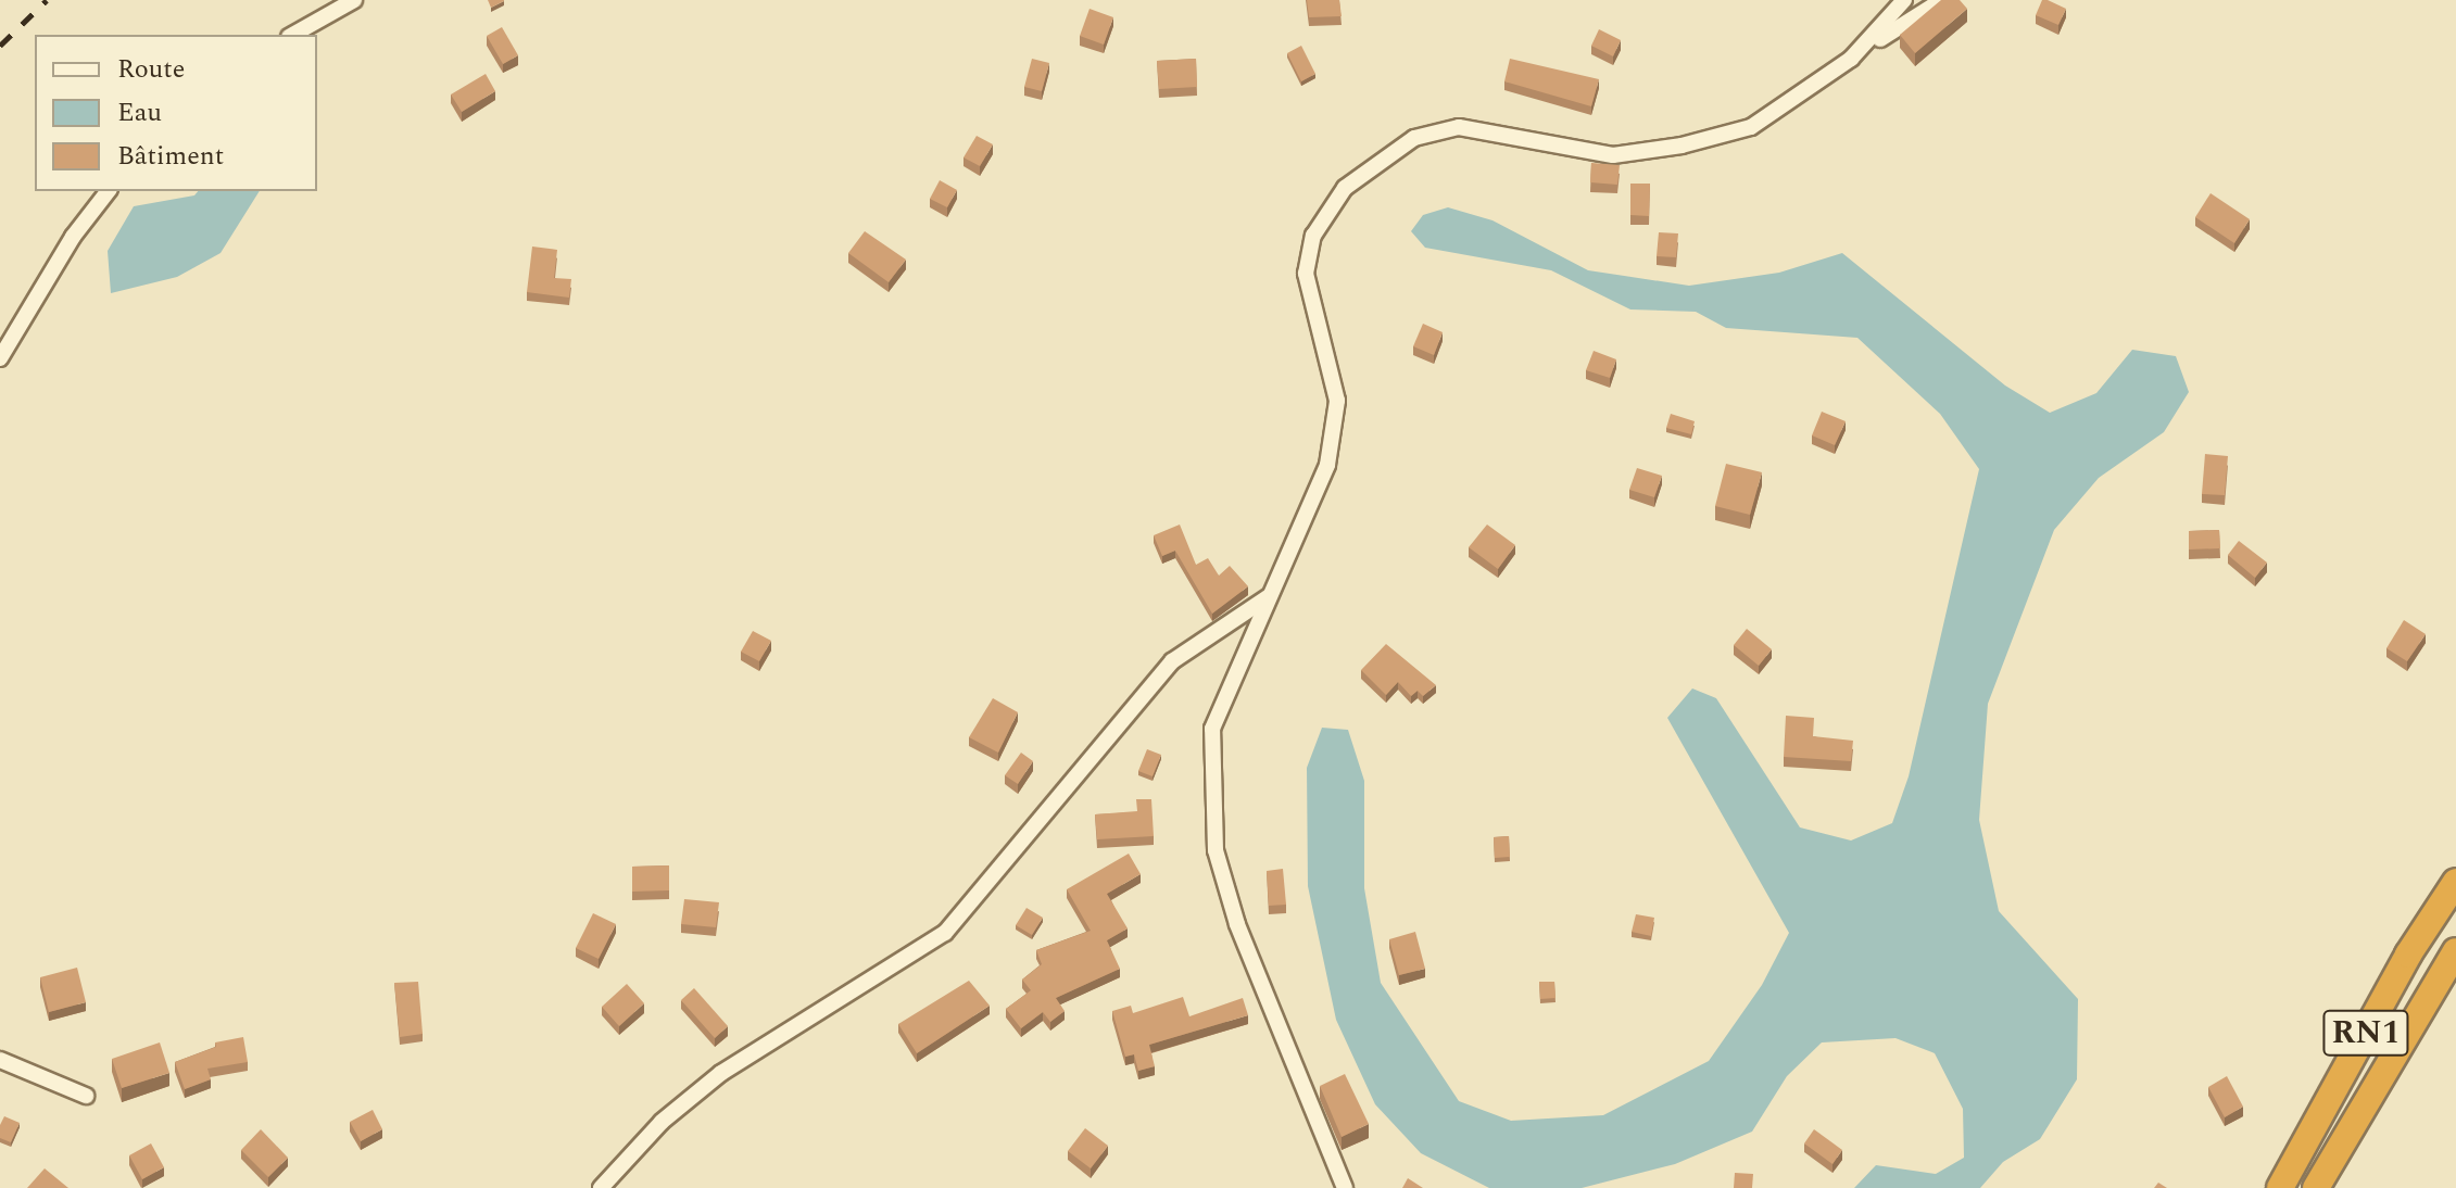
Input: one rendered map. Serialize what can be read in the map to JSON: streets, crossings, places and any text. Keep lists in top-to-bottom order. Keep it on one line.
{"streets":{"highway":["RN1"]},"legend":["Route","Eau","Bâtiment"]}
